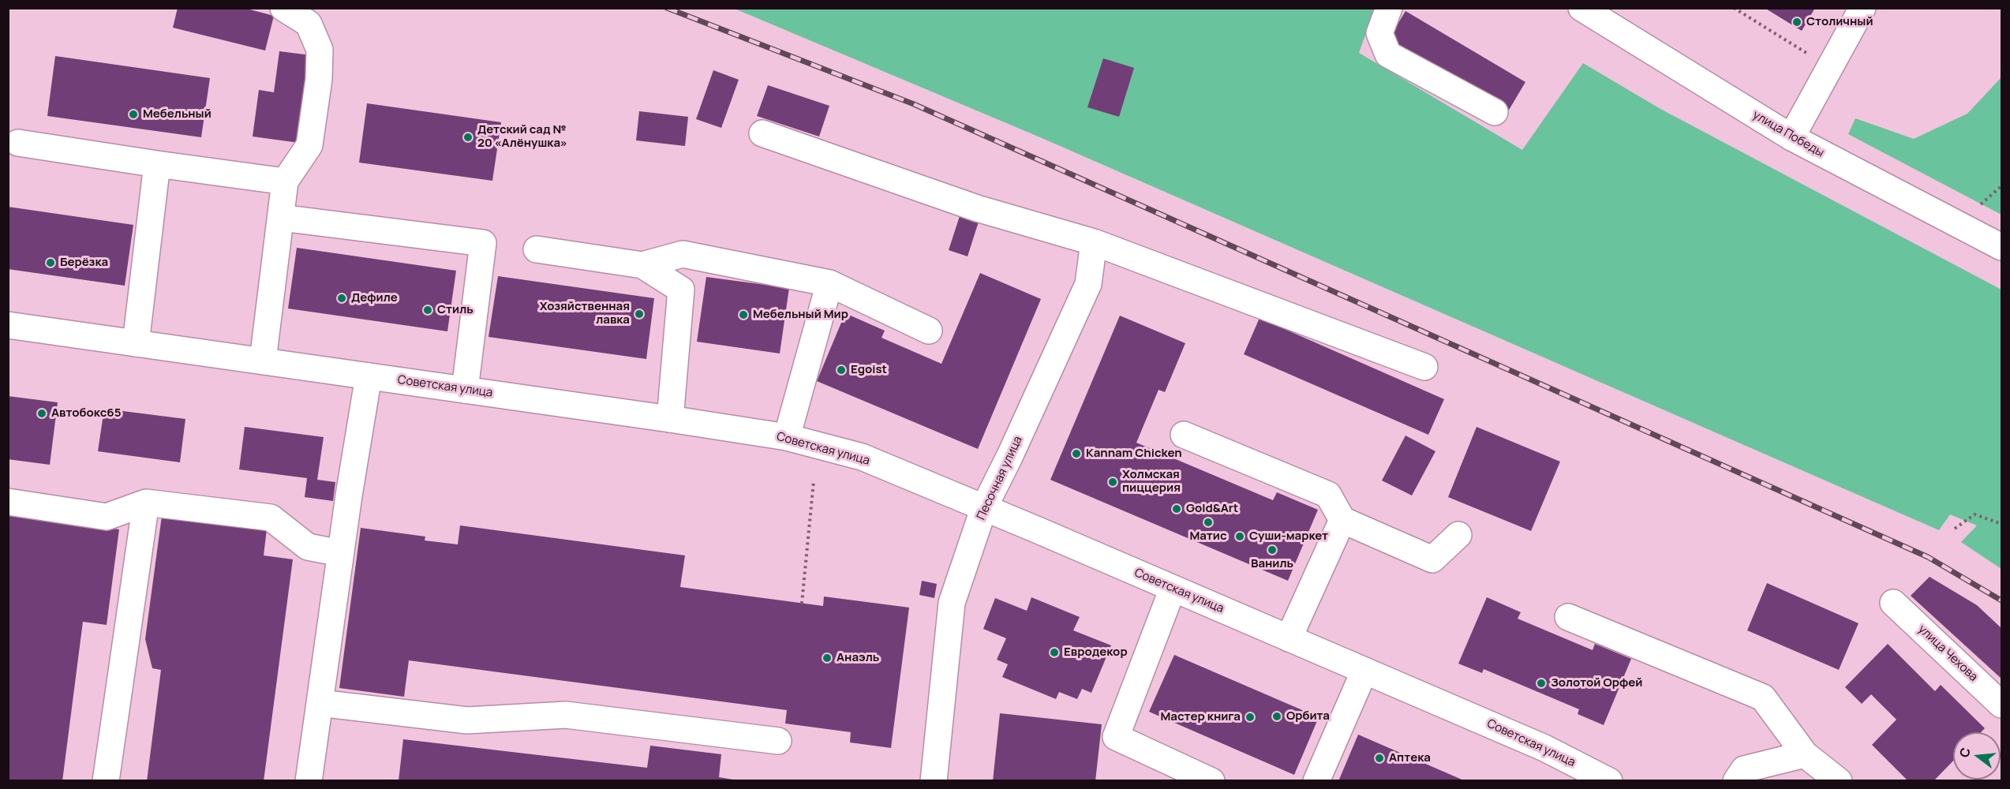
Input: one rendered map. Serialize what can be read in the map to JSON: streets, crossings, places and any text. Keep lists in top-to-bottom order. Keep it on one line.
{"streets":{"main road":["улица Победы","Советская улица","Песочная улица","улица Чехова"]},"crossings":[["Советская улица","Песочная улица"]],"places":["Столичный","Мебельный","Детский сад № 20 «Алёнушка»","Берёзка","Дефиле","Стиль","Хозяйственная лавка","Мебельный Мир","Egoist","Автобокс65","Kannam Chicken","Холмская пиццерия","Gold&Art","Матис","Суши-маркет","Ваниль","Евродекор","Анаэль","Золотой Орфей","Орбита","Мастер книга","Аптека"],"north":"left"}
